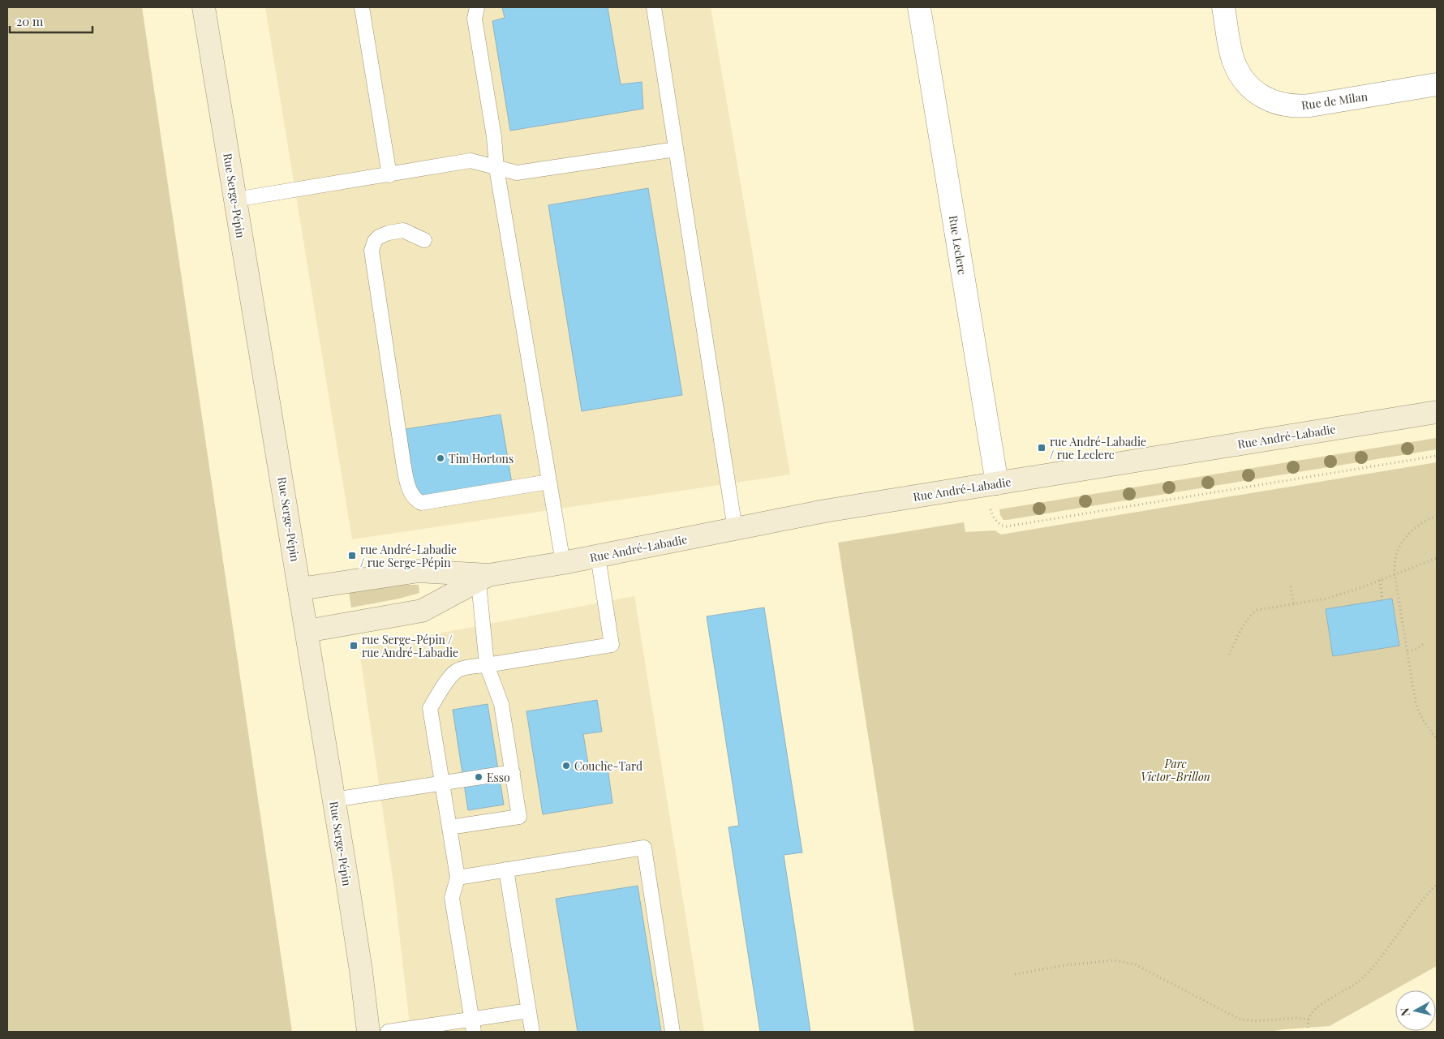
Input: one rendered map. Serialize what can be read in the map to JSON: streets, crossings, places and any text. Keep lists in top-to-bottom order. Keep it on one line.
{"streets":{"street":["Rue de Milan","Rue Serge-Pépin","Rue Leclerc","Rue André-Labadie"]},"crossings":[["Rue Serge-Pépin","Rue André-Labadie"],["Rue Leclerc","Rue André-Labadie"]],"parks":["Parc Victor-Brillon"],"places":{"transit":["rue André-Labadie / rue Leclerc","rue André-Labadie / rue Serge-Pépin","rue Serge-Pépin / rue André-Labadie"],"other":["Tim Hortons","Couche-Tard","Esso"]},"scale_bar":"20 m","north":"left"}
